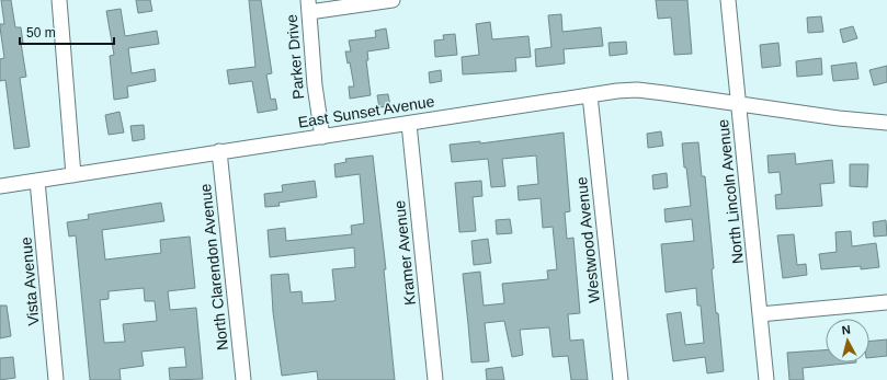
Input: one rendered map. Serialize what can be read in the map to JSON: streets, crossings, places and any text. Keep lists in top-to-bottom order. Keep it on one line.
{"streets":{"street":["Parker Drive","East Sunset Avenue","North Lincoln Avenue","Westwood Avenue","Kramer Avenue","North Clarendon Avenue","Vista Avenue"]},"crossings":[["Parker Drive","East Sunset Avenue"],["East Sunset Avenue","North Lincoln Avenue"],["East Sunset Avenue","Westwood Avenue"],["East Sunset Avenue","Kramer Avenue"],["East Sunset Avenue","North Clarendon Avenue"],["East Sunset Avenue","Vista Avenue"]],"scale_bar":"50 m","north":"top"}
